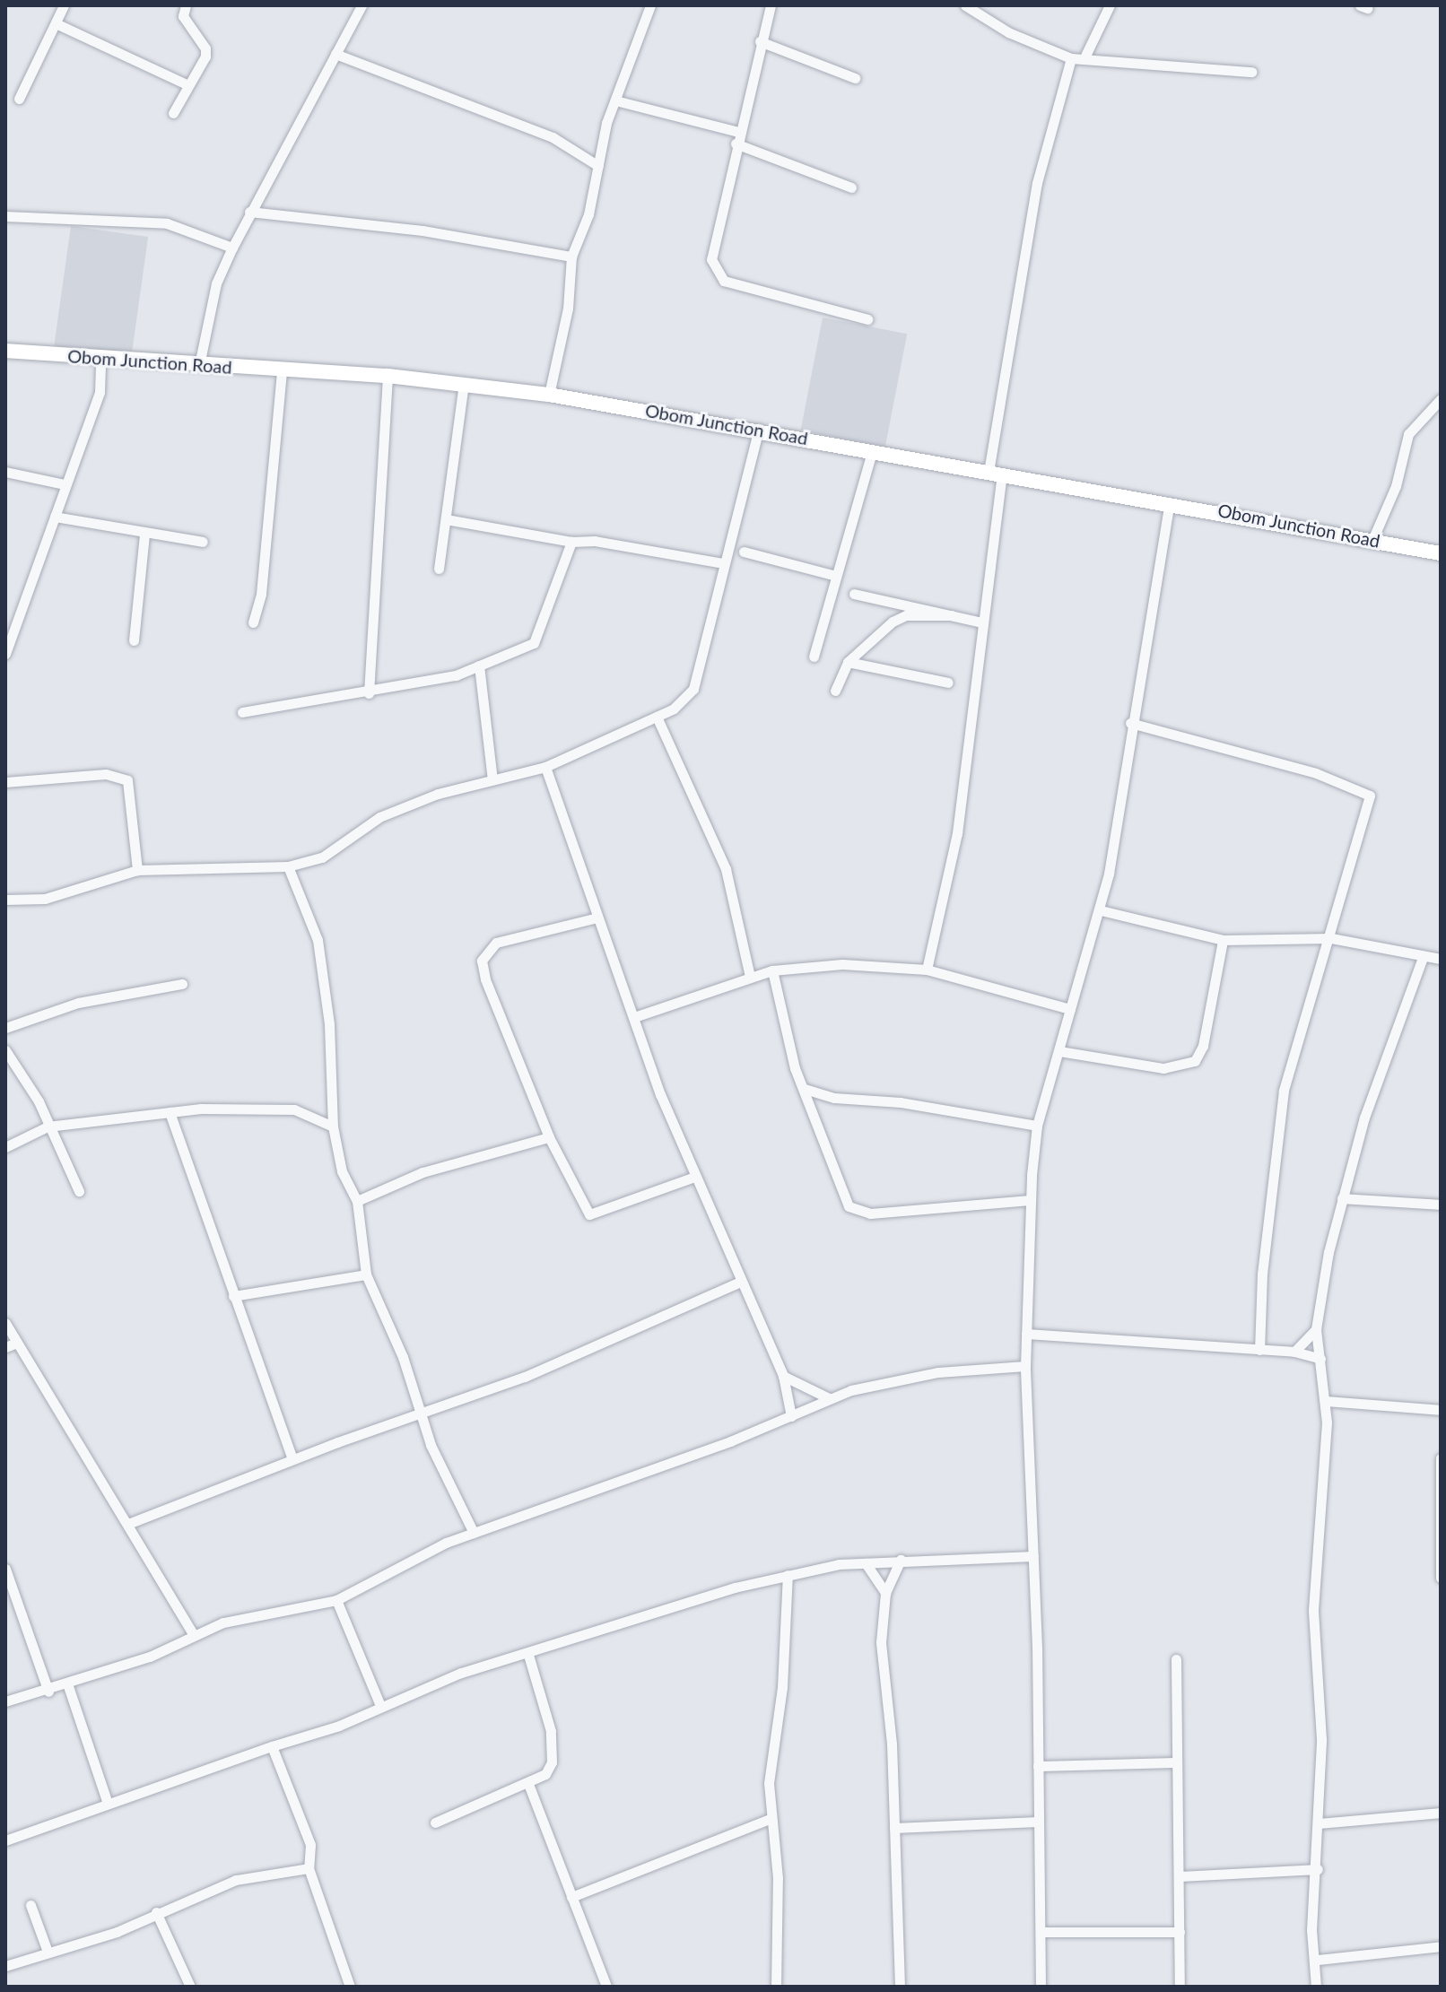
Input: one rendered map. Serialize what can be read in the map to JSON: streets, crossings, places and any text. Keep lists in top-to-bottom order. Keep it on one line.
{"streets":{"main road":["Obom Junction Road"]}}
